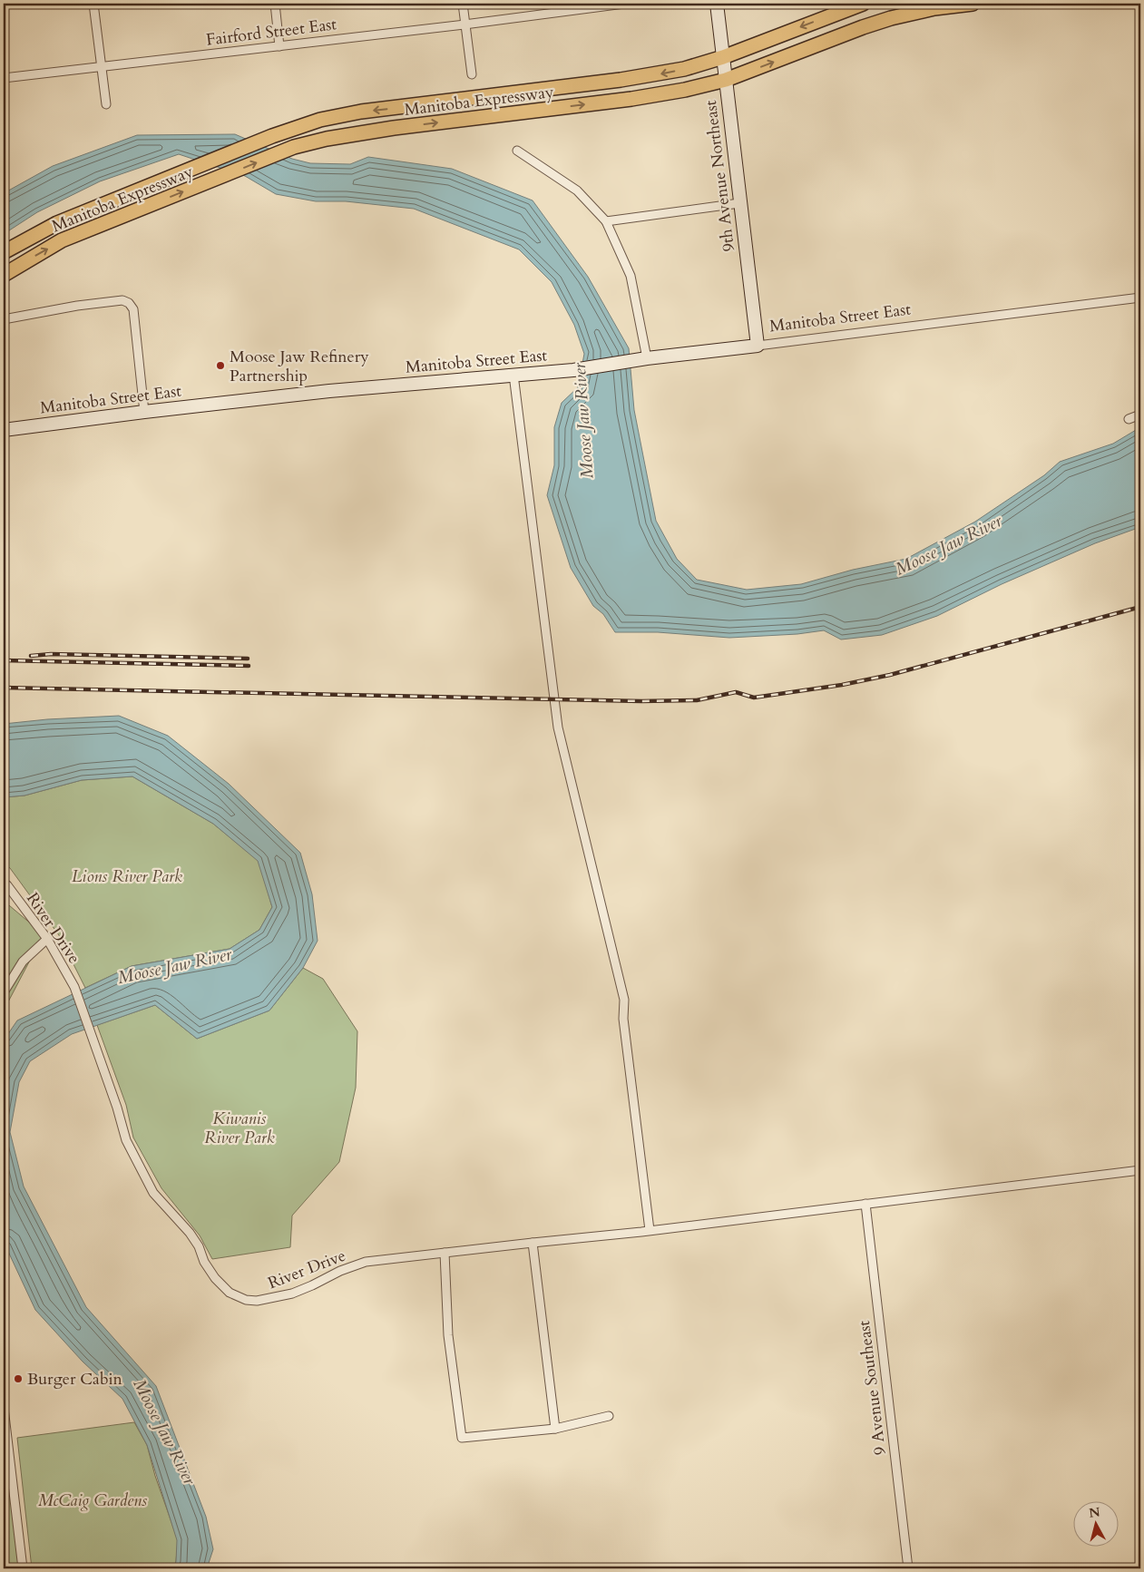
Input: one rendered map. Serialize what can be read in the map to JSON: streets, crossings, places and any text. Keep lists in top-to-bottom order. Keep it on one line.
{"streets":{"main road":["Manitoba Expressway"],"street":["Fairford Street East","9th Avenue Northeast","Manitoba Street East","River Drive","9 Avenue Southeast"]},"crossings":[["Manitoba Expressway","9th Avenue Northeast"],["9th Avenue Northeast","Manitoba Street East"],["River Drive","9 Avenue Southeast"]],"water":["Moose Jaw River"],"parks":["Lions River Park","Kiwanis River Park","McCaig Gardens"],"places":["Moose Jaw Refinery Partnership","Burger Cabin"],"north":"top"}
